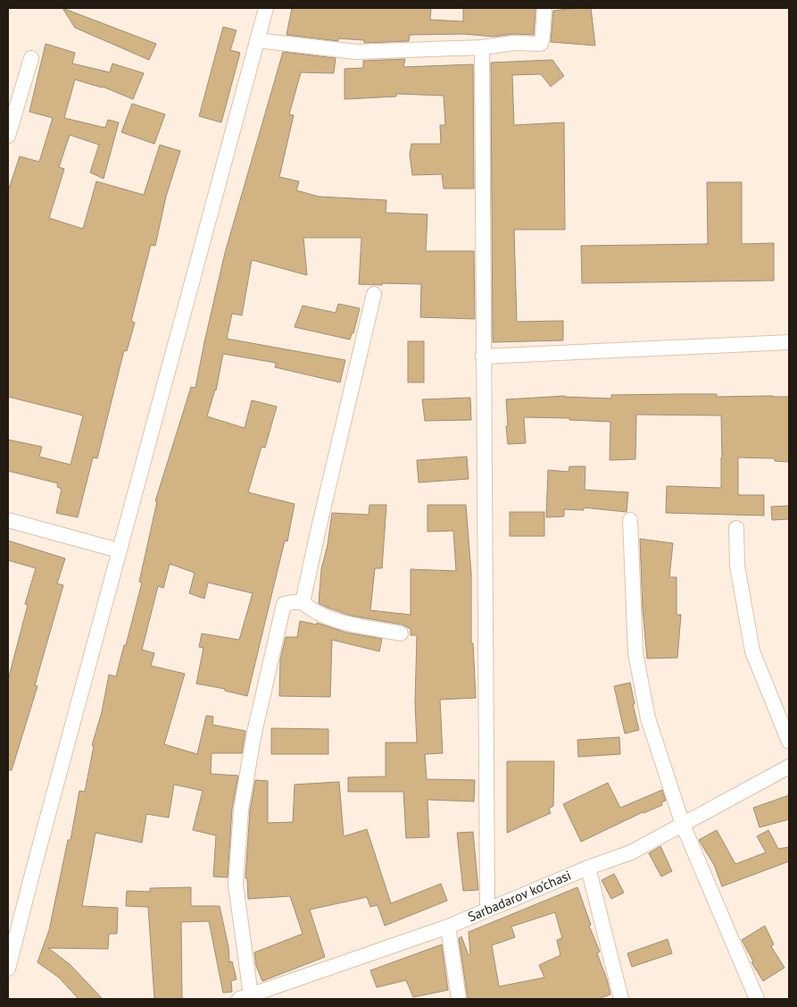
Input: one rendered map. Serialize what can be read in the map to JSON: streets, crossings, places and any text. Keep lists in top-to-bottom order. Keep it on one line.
{"streets":{"street":["Sarbadarov ko'chasi"]}}
